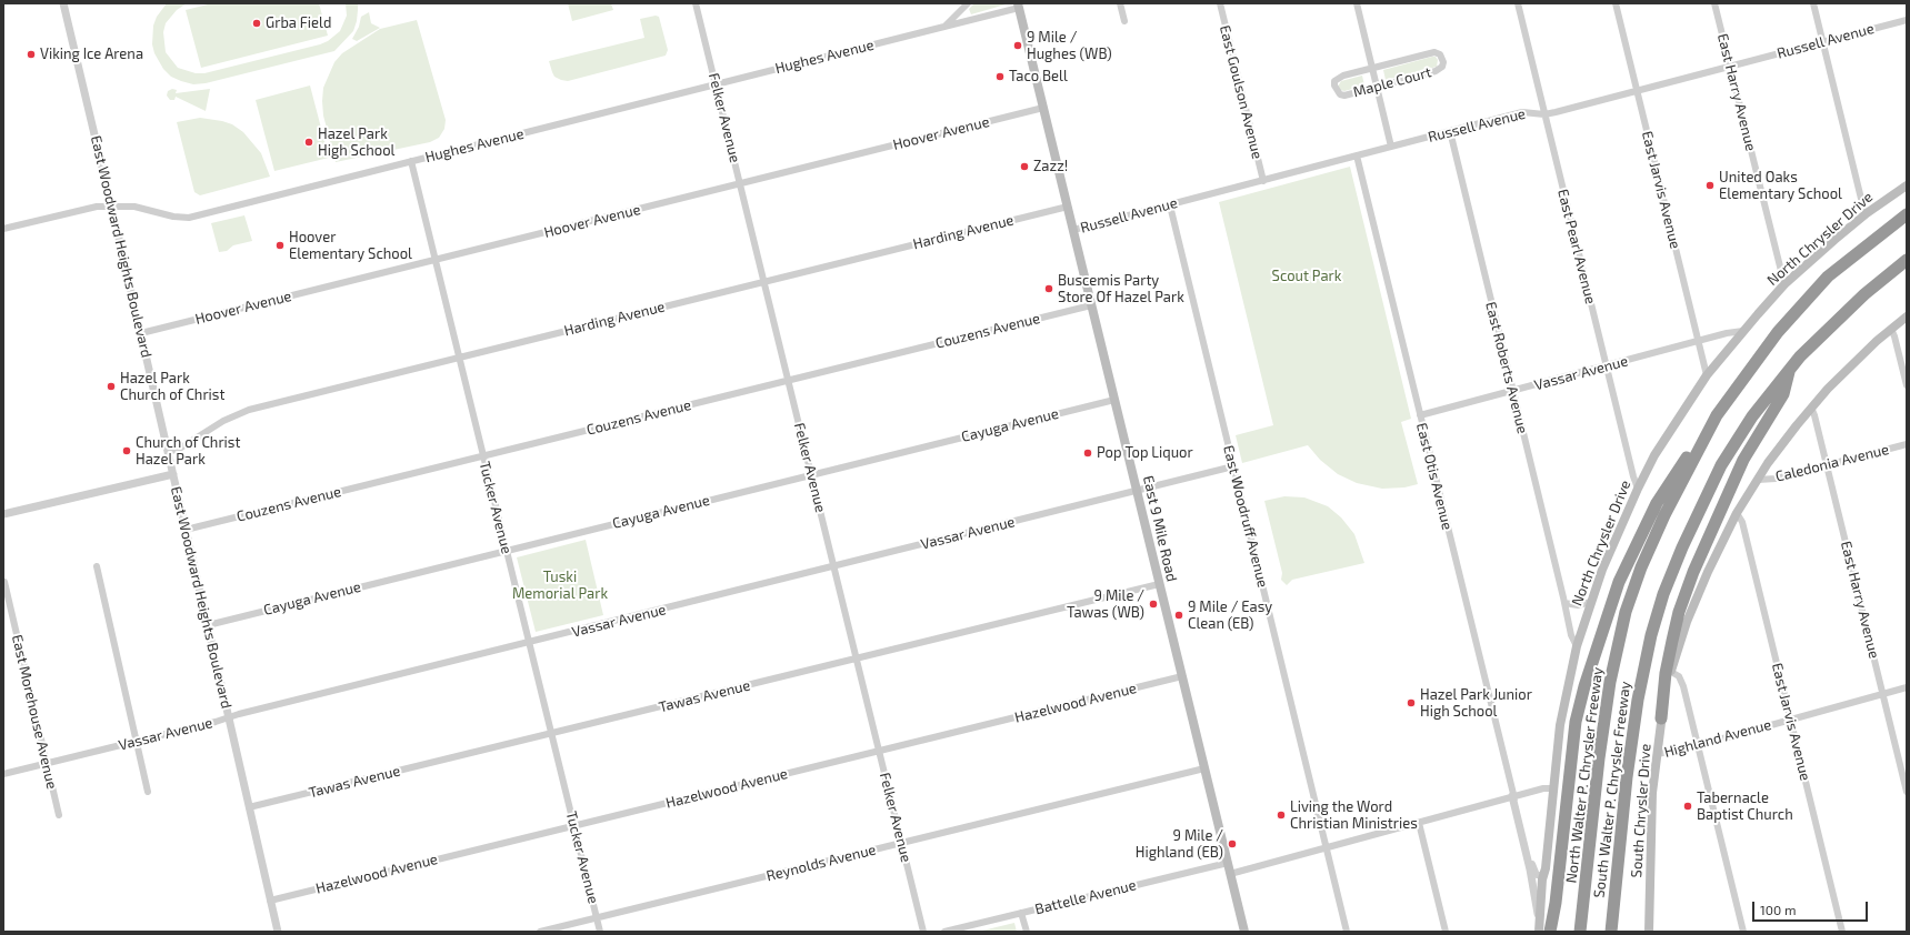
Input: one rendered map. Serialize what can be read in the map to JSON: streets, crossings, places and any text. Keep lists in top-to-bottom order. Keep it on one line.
{"streets":{"highway":["North Walter P. Chrysler Freeway","South Walter P. Chrysler Freeway"],"main road":["North Chrysler Drive","East 9 Mile Road","South Chrysler Drive"],"street":["Russell Avenue","Hughes Avenue","Maple Court","East Goulson Avenue","East Harry Avenue","Felker Avenue","Hoover Avenue","East Jarvis Avenue","Harding Avenue","East Woodward Heights Boulevard","East Pearl Avenue","Couzens Avenue","East Roberts Avenue","Vassar Avenue","Cayuga Avenue","Caledonia Avenue","East Otis Avenue","Tucker Avenue","East Woodruff Avenue","Tawas Avenue","Hazelwood Avenue","East Morehouse Avenue","Highland Avenue","Reynolds Avenue","Battelle Avenue"]},"crossings":[["Russell Avenue","East Goulson Avenue"],["Russell Avenue","East Harry Avenue"],["Russell Avenue","East Jarvis Avenue"],["Russell Avenue","East Pearl Avenue"],["Russell Avenue","East Roberts Avenue"],["Russell Avenue","East Otis Avenue"],["Russell Avenue","East Woodruff Avenue"],["Russell Avenue","East 9 Mile Road"],["Hughes Avenue","Felker Avenue"],["Hughes Avenue","East Woodward Heights Boulevard"],["Hughes Avenue","Tucker Avenue"],["Hughes Avenue","East 9 Mile Road"],["East Harry Avenue","North Chrysler Drive"],["East Harry Avenue","Caledonia Avenue"],["East Harry Avenue","Highland Avenue"],["East Harry Avenue","South Chrysler Drive"],["Felker Avenue","Hoover Avenue"],["Felker Avenue","Harding Avenue"],["Felker Avenue","Couzens Avenue"],["Felker Avenue","Vassar Avenue"],["Felker Avenue","Cayuga Avenue"],["Felker Avenue","Tawas Avenue"],["Felker Avenue","Hazelwood Avenue"],["Felker Avenue","Reynolds Avenue"],["Hoover Avenue","East Woodward Heights Boulevard"],["Hoover Avenue","Tucker Avenue"],["Hoover Avenue","East 9 Mile Road"],["East Jarvis Avenue","North Chrysler Drive"],["East Jarvis Avenue","Vassar Avenue"],["East Jarvis Avenue","Highland Avenue"],["East Jarvis Avenue","South Chrysler Drive"],["Harding Avenue","East Woodward Heights Boulevard"],["Harding Avenue","Tucker Avenue"],["Harding Avenue","East 9 Mile Road"],["North Chrysler Drive","East Pearl Avenue"],["North Chrysler Drive","East Roberts Avenue"],["North Chrysler Drive","Vassar Avenue"],["North Chrysler Drive","East Otis Avenue"],["East Woodward Heights Boulevard","Couzens Avenue"],["East Woodward Heights Boulevard","Vassar Avenue"],["East Woodward Heights Boulevard","Cayuga Avenue"],["East Woodward Heights Boulevard","Tawas Avenue"],["East Woodward Heights Boulevard","Hazelwood Avenue"],["East Pearl Avenue","Vassar Avenue"],["Couzens Avenue","Tucker Avenue"],["Couzens Avenue","East 9 Mile Road"],["East Roberts Avenue","Vassar Avenue"],["Vassar Avenue","East Otis Avenue"],["Vassar Avenue","Tucker Avenue"],["Vassar Avenue","East Woodruff Avenue"],["Vassar Avenue","East 9 Mile Road"],["Vassar Avenue","East Morehouse Avenue"],["Cayuga Avenue","Tucker Avenue"],["Cayuga Avenue","East 9 Mile Road"],["Caledonia Avenue","South Chrysler Drive"],["Tucker Avenue","Tawas Avenue"],["Tucker Avenue","Hazelwood Avenue"],["Tucker Avenue","Reynolds Avenue"],["East 9 Mile Road","Tawas Avenue"],["East 9 Mile Road","Hazelwood Avenue"],["East 9 Mile Road","Reynolds Avenue"],["East 9 Mile Road","Battelle Avenue"],["Highland Avenue","South Chrysler Drive"]],"parks":["Scout Park","Tuski Memorial Park"],"places":["Grba Field","9 Mile / Hughes (WB)","Viking Ice Arena","Taco Bell","Hazel Park High School","Zazz!","United Oaks Elementary School","Hoover Elementary School","Buscemis Party Store Of Hazel Park","Hazel Park Church of Christ","Church of Christ Hazel Park","Pop Top Liquor","9 Mile / Tawas (WB)","9 Mile / Easy Clean (EB)","Hazel Park Junior High School","Tabernacle Baptist Church","Living the Word Christian Ministries","9 Mile / Highland (EB)"],"scale_bar":"100 m"}
